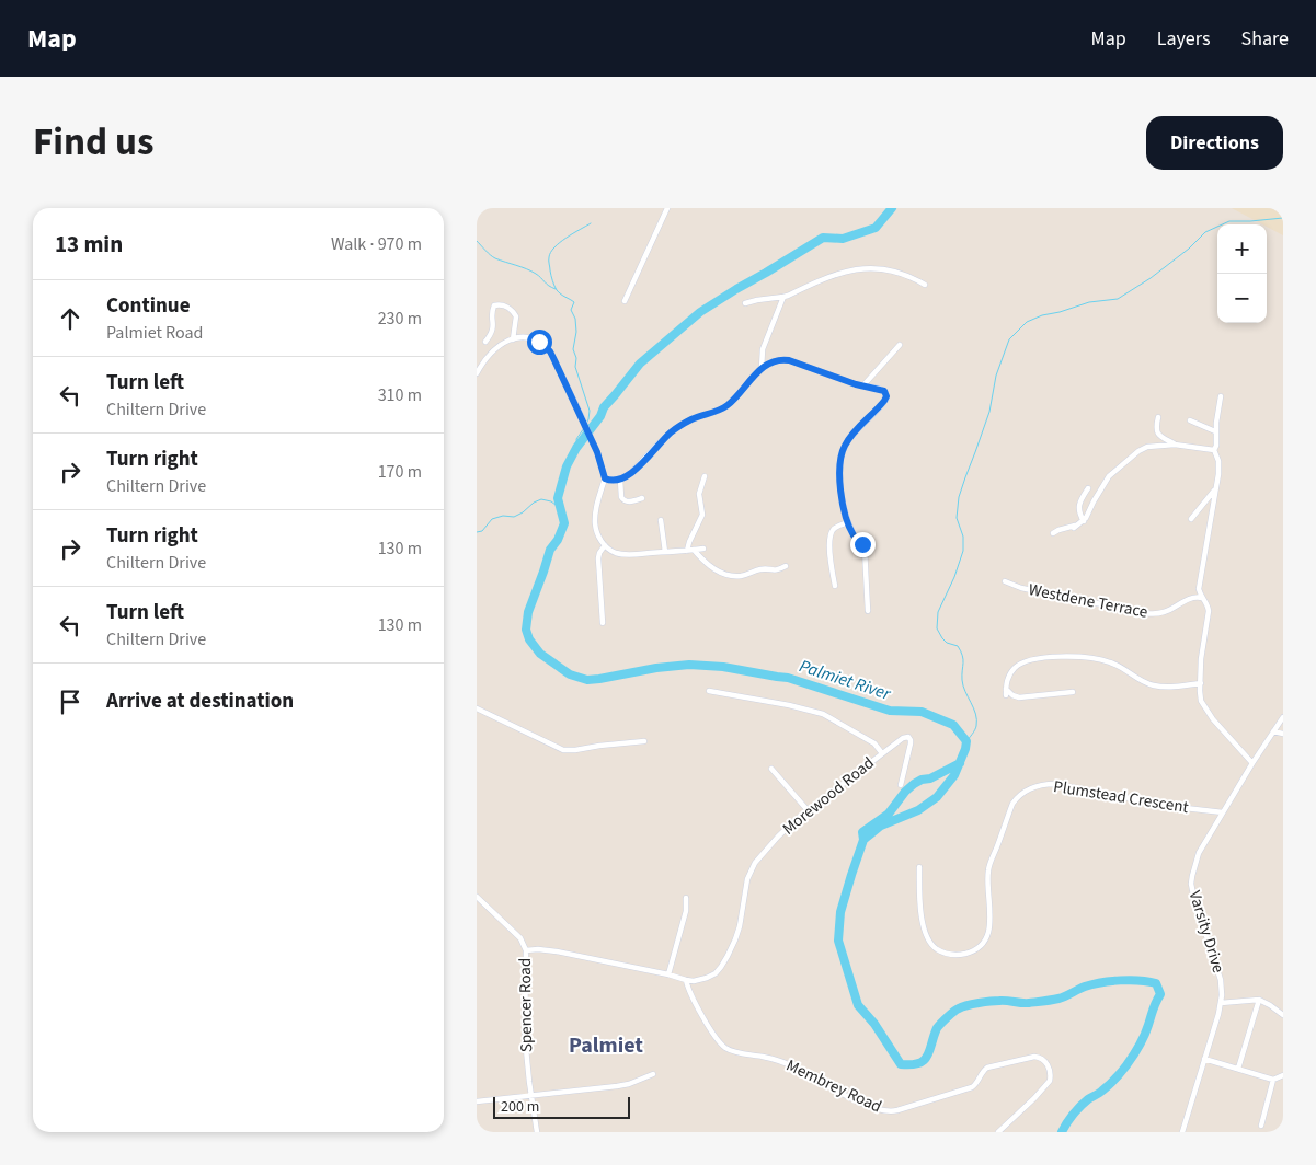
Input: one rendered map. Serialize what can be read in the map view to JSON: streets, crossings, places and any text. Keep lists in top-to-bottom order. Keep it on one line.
{"streets":{"street":["Westdene Terrace","Morewood Road","Plumstead Crescent","Varsity Drive","Spencer Road","Membrey Road"]},"crossings":[["Morewood Road","Spencer Road"],["Morewood Road","Membrey Road"],["Plumstead Crescent","Varsity Drive"]],"districts":["Palmiet"],"water":["Palmiet River"],"scale_bar":"200 m","page":{"header":"Map","nav":["Map","Layers","Share"],"title":"Find us","buttons":"Directions","heading":["13 min","Walk · 970 m"],"map_buttons":["+","−"],"list":[["Continue","Palmiet Road","230 m"],["Turn left","Chiltern Drive","310 m"],["Turn right","Chiltern Drive","170 m"],["Turn right","Chiltern Drive","130 m"],["Turn left","Chiltern Drive","130 m"],"Arrive at destination"],"scale":"200 m"}}
